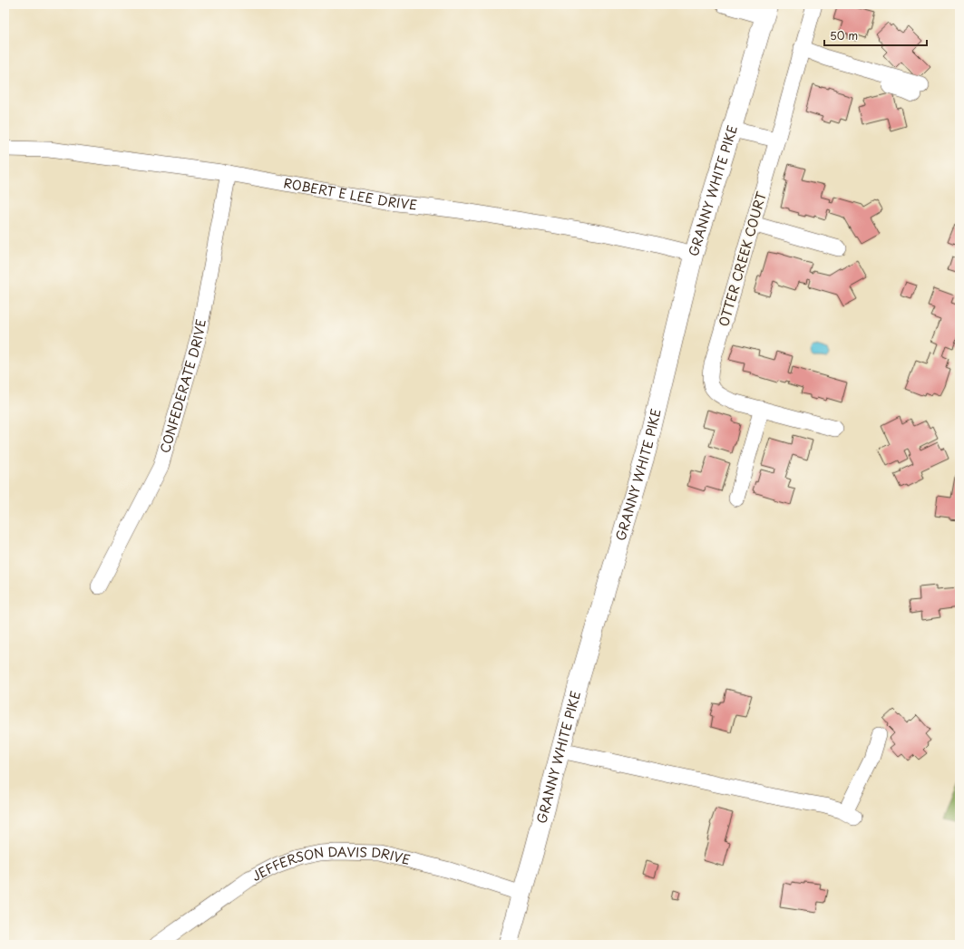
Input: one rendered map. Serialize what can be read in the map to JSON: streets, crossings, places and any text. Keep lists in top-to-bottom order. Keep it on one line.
{"streets":{"main road":["GRANNY WHITE PIKE"],"street":["ROBERT E LEE DRIVE","OTTER CREEK COURT","CONFEDERATE DRIVE","JEFFERSON DAVIS DRIVE"]},"crossings":[["GRANNY WHITE PIKE","ROBERT E LEE DRIVE"],["GRANNY WHITE PIKE","JEFFERSON DAVIS DRIVE"],["ROBERT E LEE DRIVE","CONFEDERATE DRIVE"]],"scale_bar":"50 m"}
